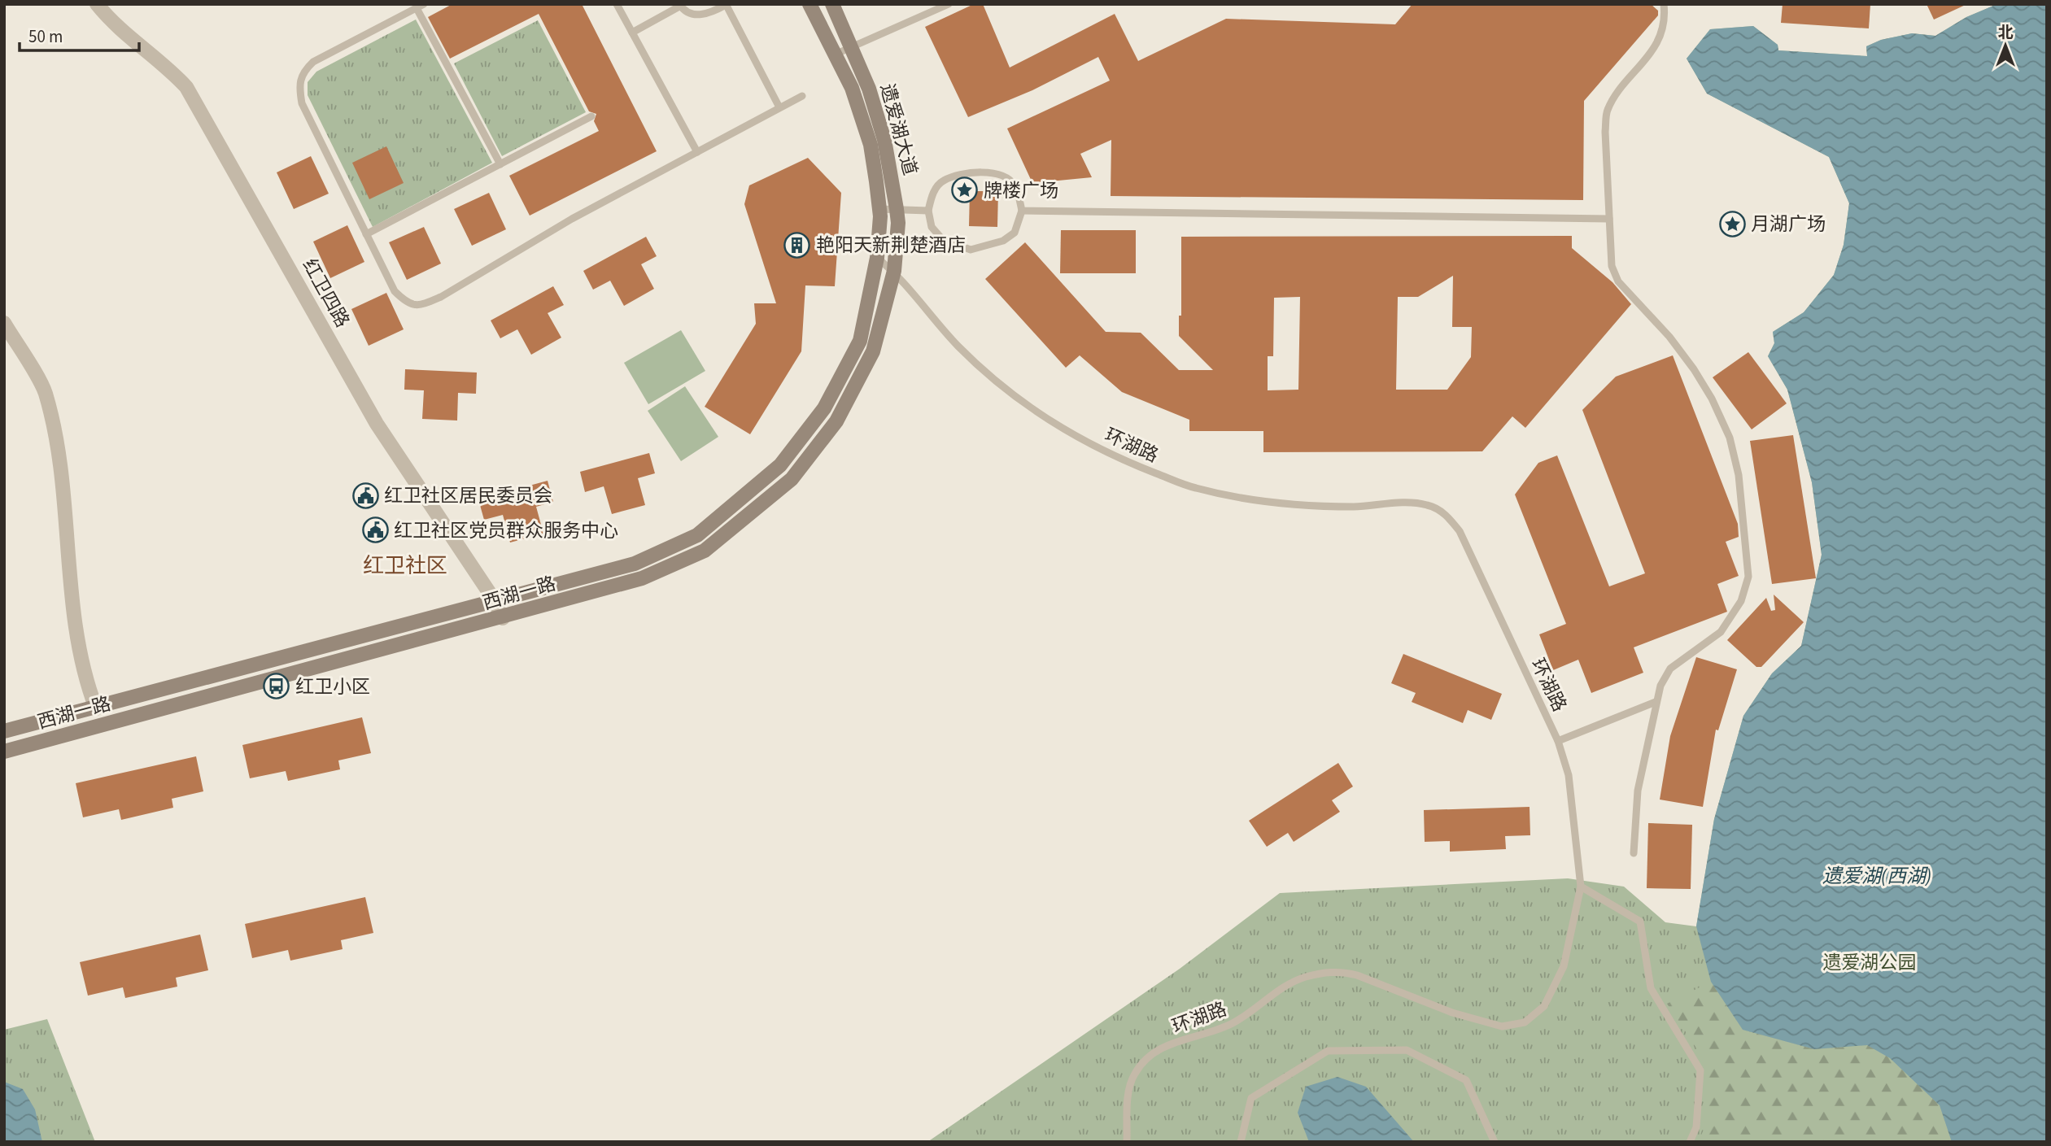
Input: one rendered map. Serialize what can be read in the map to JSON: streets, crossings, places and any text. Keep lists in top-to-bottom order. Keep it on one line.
{"streets":{"main road":["遗爱湖大道","西湖一路"],"street":["红卫四路"],"lane":["环湖路"]},"crossings":[["遗爱湖大道","环湖路"],["遗爱湖大道","西湖一路"],["红卫四路","西湖一路"],["环湖路","西湖一路"]],"districts":["红卫社区"],"water":["遗爱湖(西湖)"],"parks":["遗爱湖公园"],"places":{"place":["牌楼广场","月湖广场"],"building":["艳阳天新荆楚酒店"],"public building":["红卫社区居民委员会","红卫社区党员群众服务中心"],"bus stop":["红卫小区"]},"scale_bar":"50 m","north":"top"}
